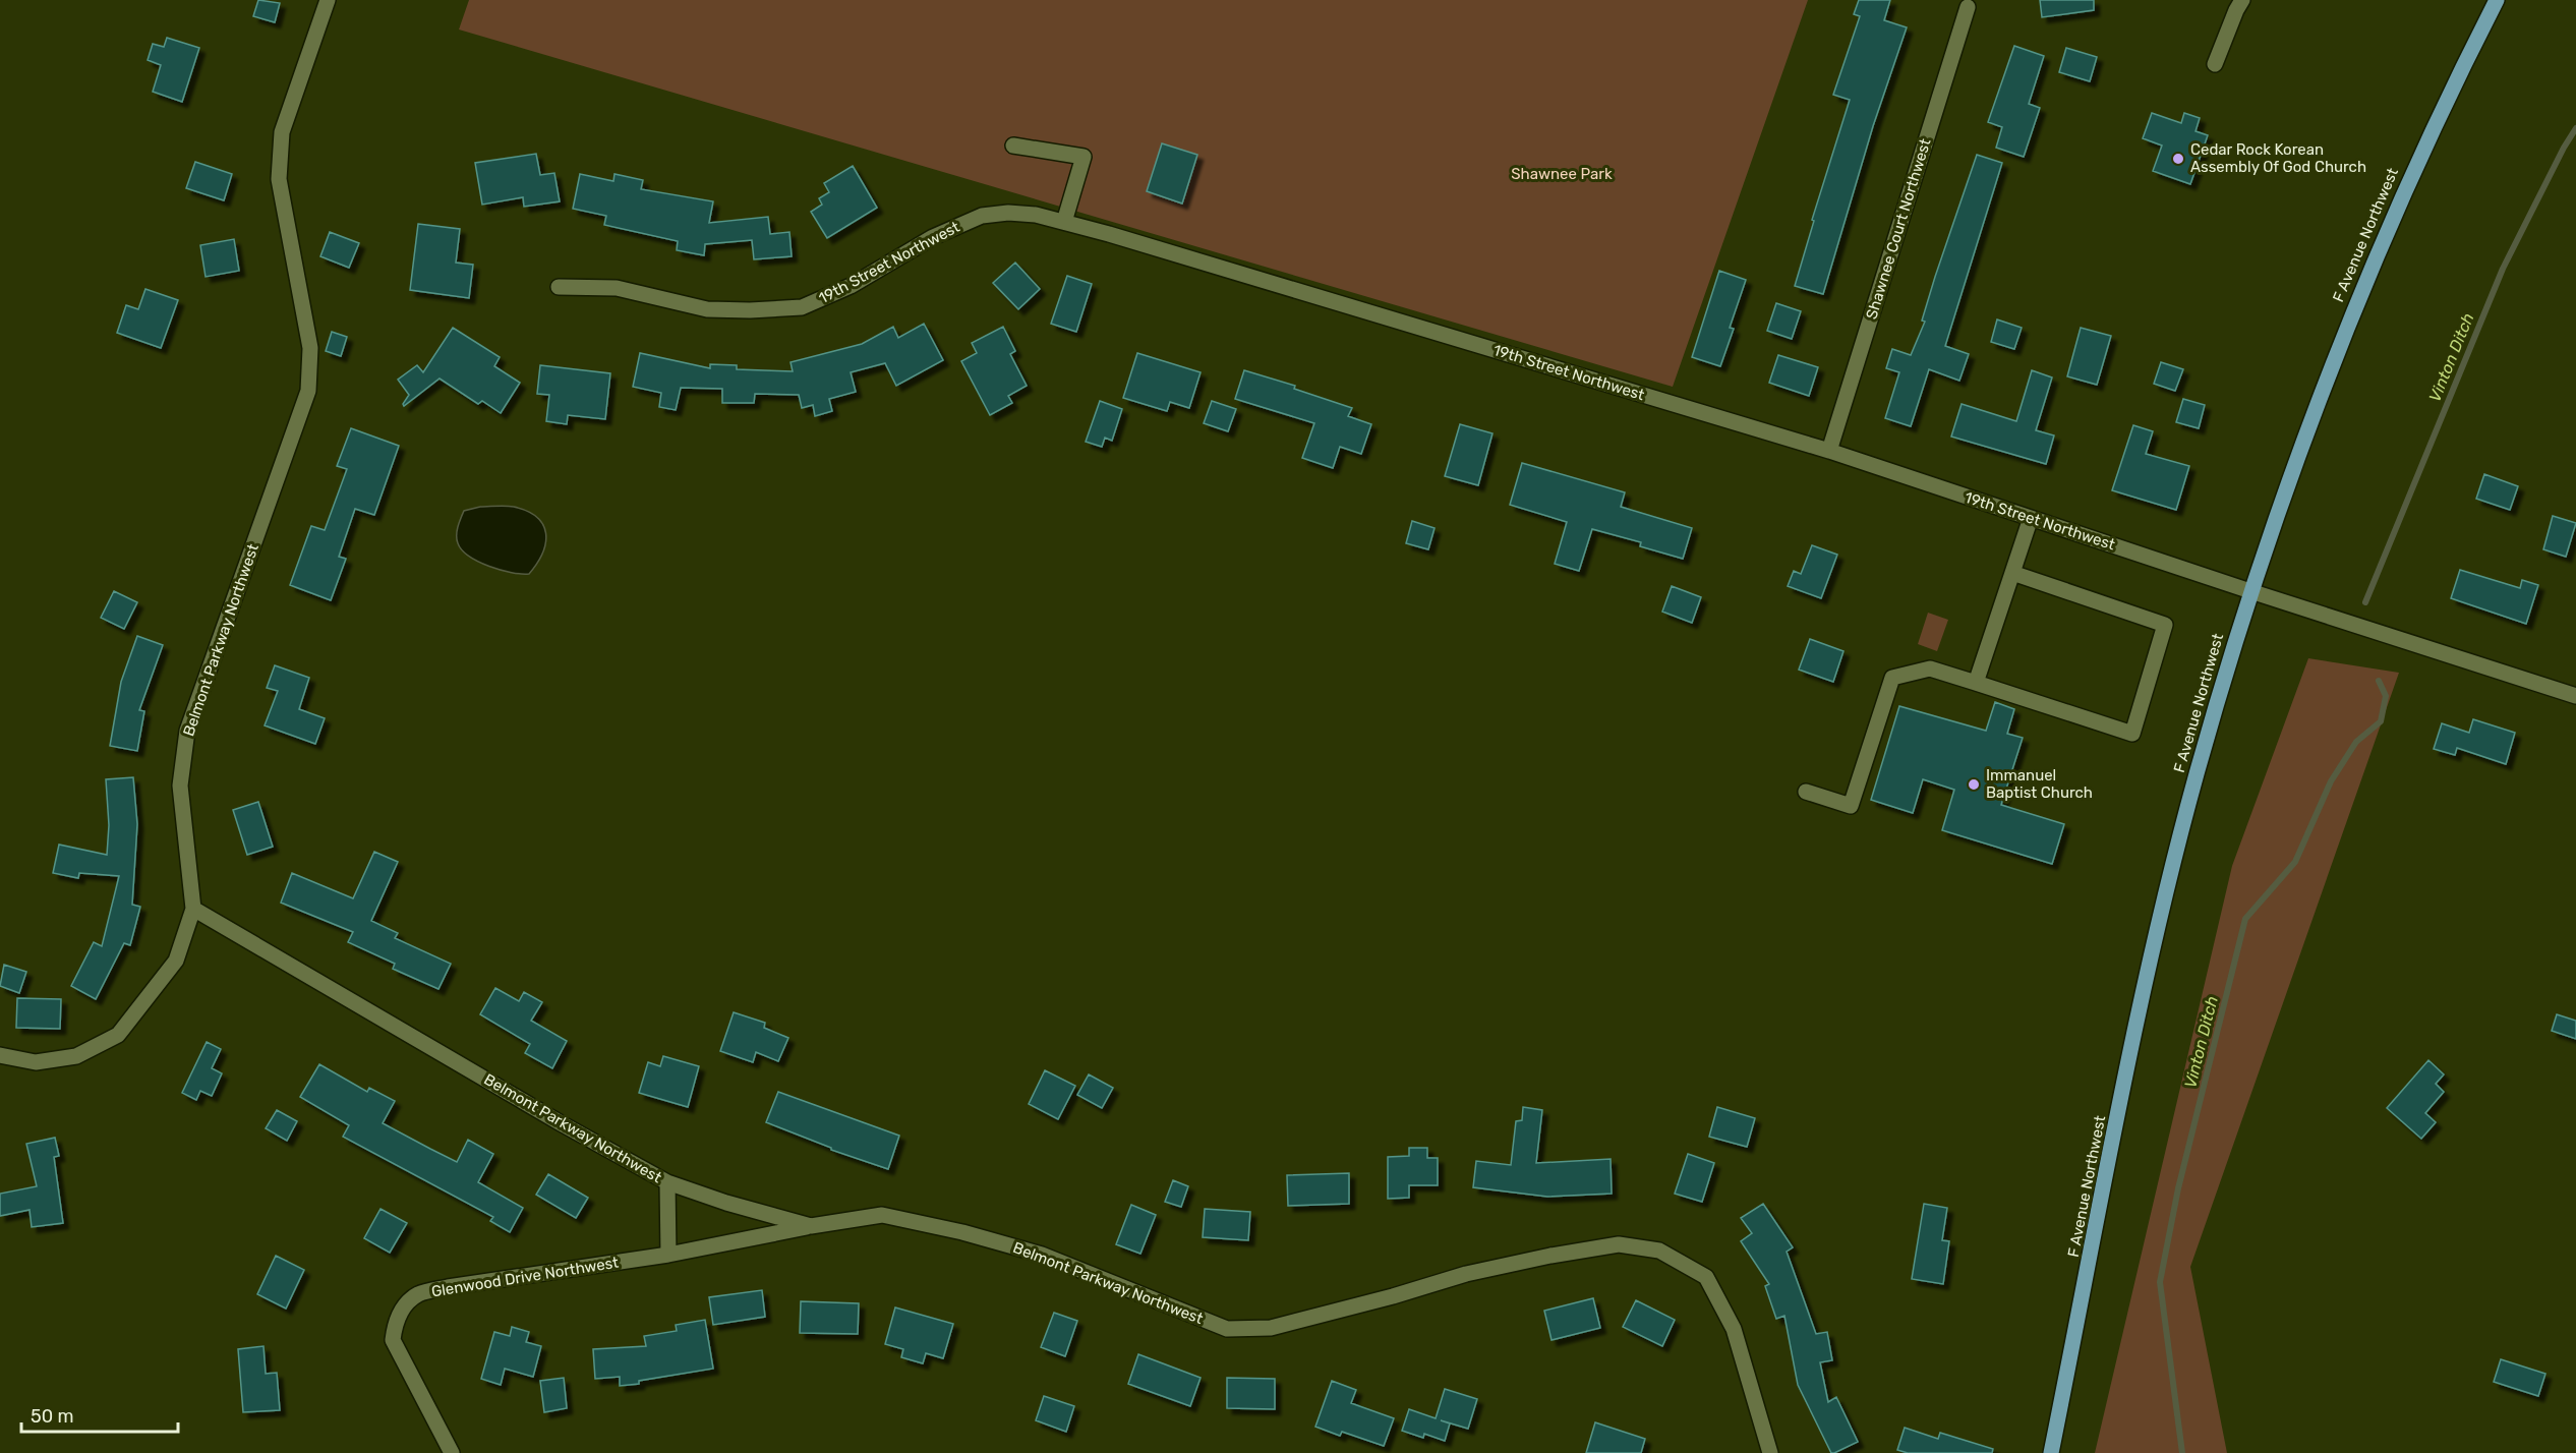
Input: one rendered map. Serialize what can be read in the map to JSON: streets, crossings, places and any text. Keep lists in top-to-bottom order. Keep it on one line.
{"streets":{"main road":["F Avenue Northwest"],"street":["Shawnee Court Northwest","19th Street Northwest","Belmont Parkway Northwest","Glenwood Drive Northwest"]},"crossings":[["Shawnee Court Northwest","19th Street Northwest"],["F Avenue Northwest","19th Street Northwest"],["Belmont Parkway Northwest","Glenwood Drive Northwest"]],"water":["Vinton Ditch"],"parks":["Shawnee Park"],"places":["Cedar Rock Korean Assembly Of God Church","Immanuel Baptist Church"],"scale_bar":"50 m"}
